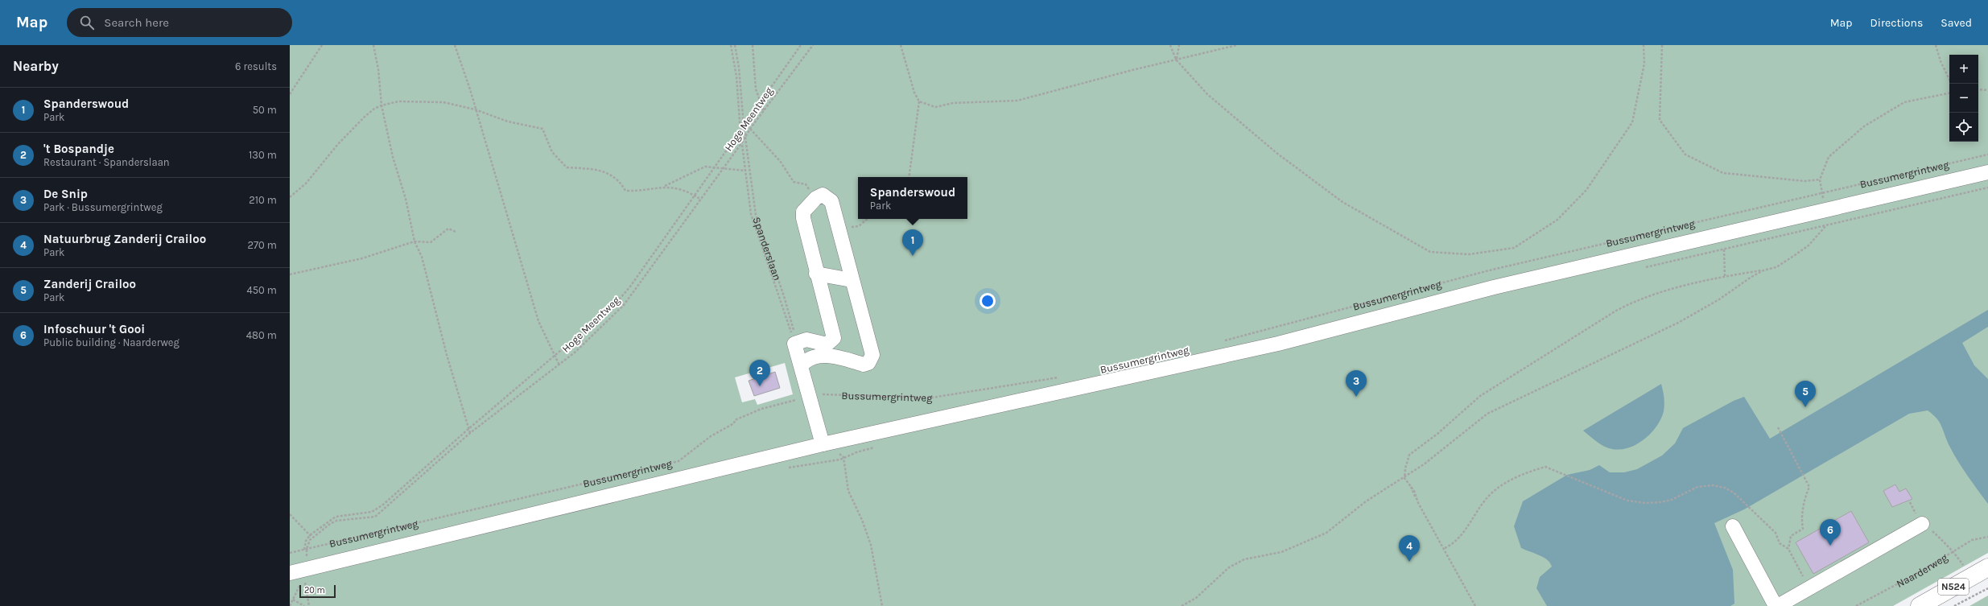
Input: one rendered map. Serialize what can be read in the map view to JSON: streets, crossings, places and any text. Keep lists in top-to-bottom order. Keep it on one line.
{"streets":{"main road":["N524"],"street":["Bussumergrintweg"],"path":["Hoge Meentweg","Spanderslaan","Naarderweg"]},"crossings":[["Hoge Meentweg","Spanderslaan"]],"scale_bar":"20 m","page":{"header":"Map","search":"Search here","nav":["Map","Directions","Saved"],"heading":["Nearby","6 results"],"map_buttons":["+","−"],"list":[{"mark":"1","name":"Spanderswoud","note":"Park","value":"50 m"},{"mark":"2","name":"'t Bospandje","note":"Restaurant · Spanderslaan","value":"130 m"},{"mark":"3","name":"De Snip","note":"Park · Bussumergrintweg","value":"210 m"},{"mark":"4","name":"Natuurbrug Zanderij Crailoo","note":"Park","value":"270 m"},{"mark":"5","name":"Zanderij Crailoo","note":"Park","value":"450 m"},{"mark":"6","name":"Infoschuur 't Gooi","note":"Public building · Naarderweg","value":"480 m"}],"popup":["Spanderswoud","Park"],"pins":["1","2","3","5","6","4"],"scale":"20 m"}}
